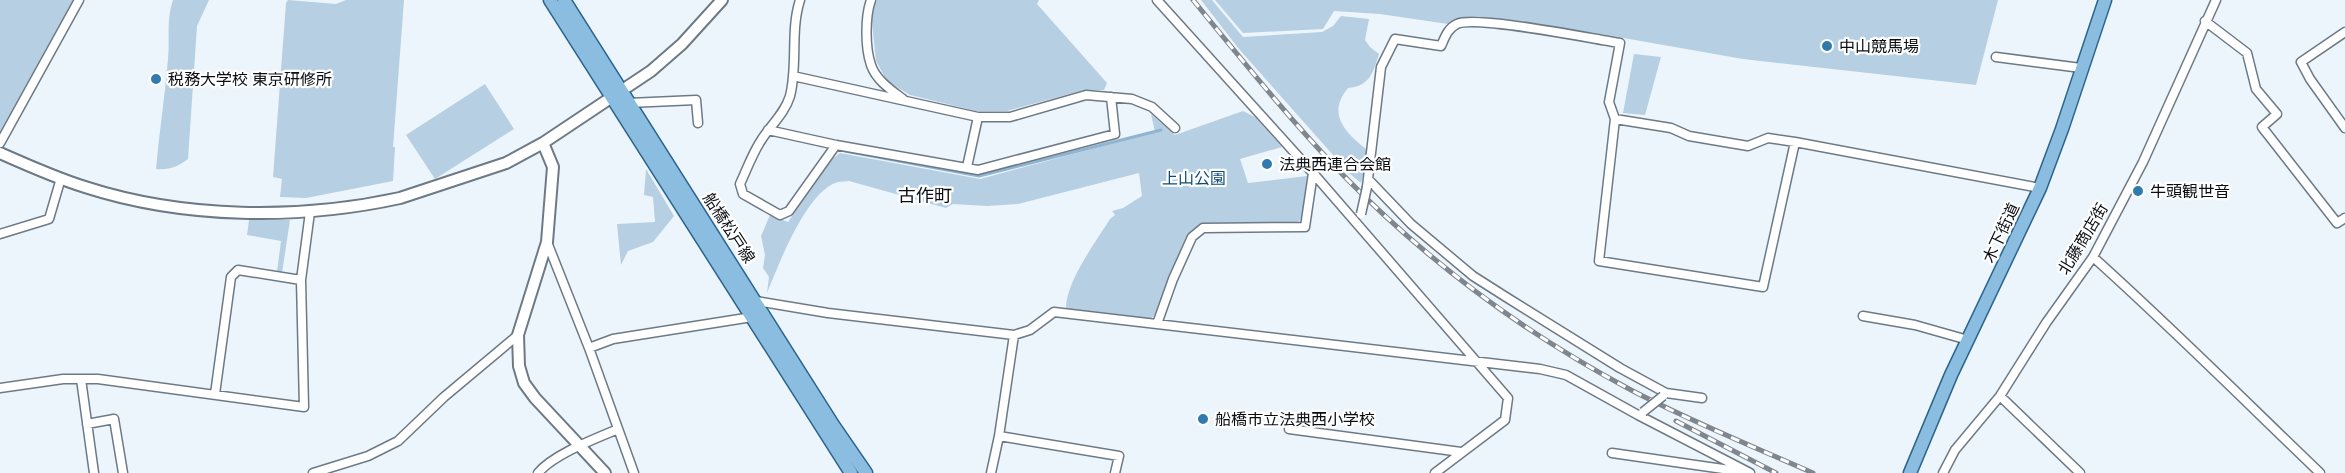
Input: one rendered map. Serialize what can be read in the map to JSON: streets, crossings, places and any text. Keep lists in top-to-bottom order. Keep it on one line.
{"streets":{"main road":["船橋松戸線","木下街道"],"street":["北藤商店街"]},"districts":["古作町"],"parks":["上山公園"],"places":["中山競馬場","税務大学校 東京研修所","法典西連合会館","牛頭観世音","船橋市立法典西小学校"]}
